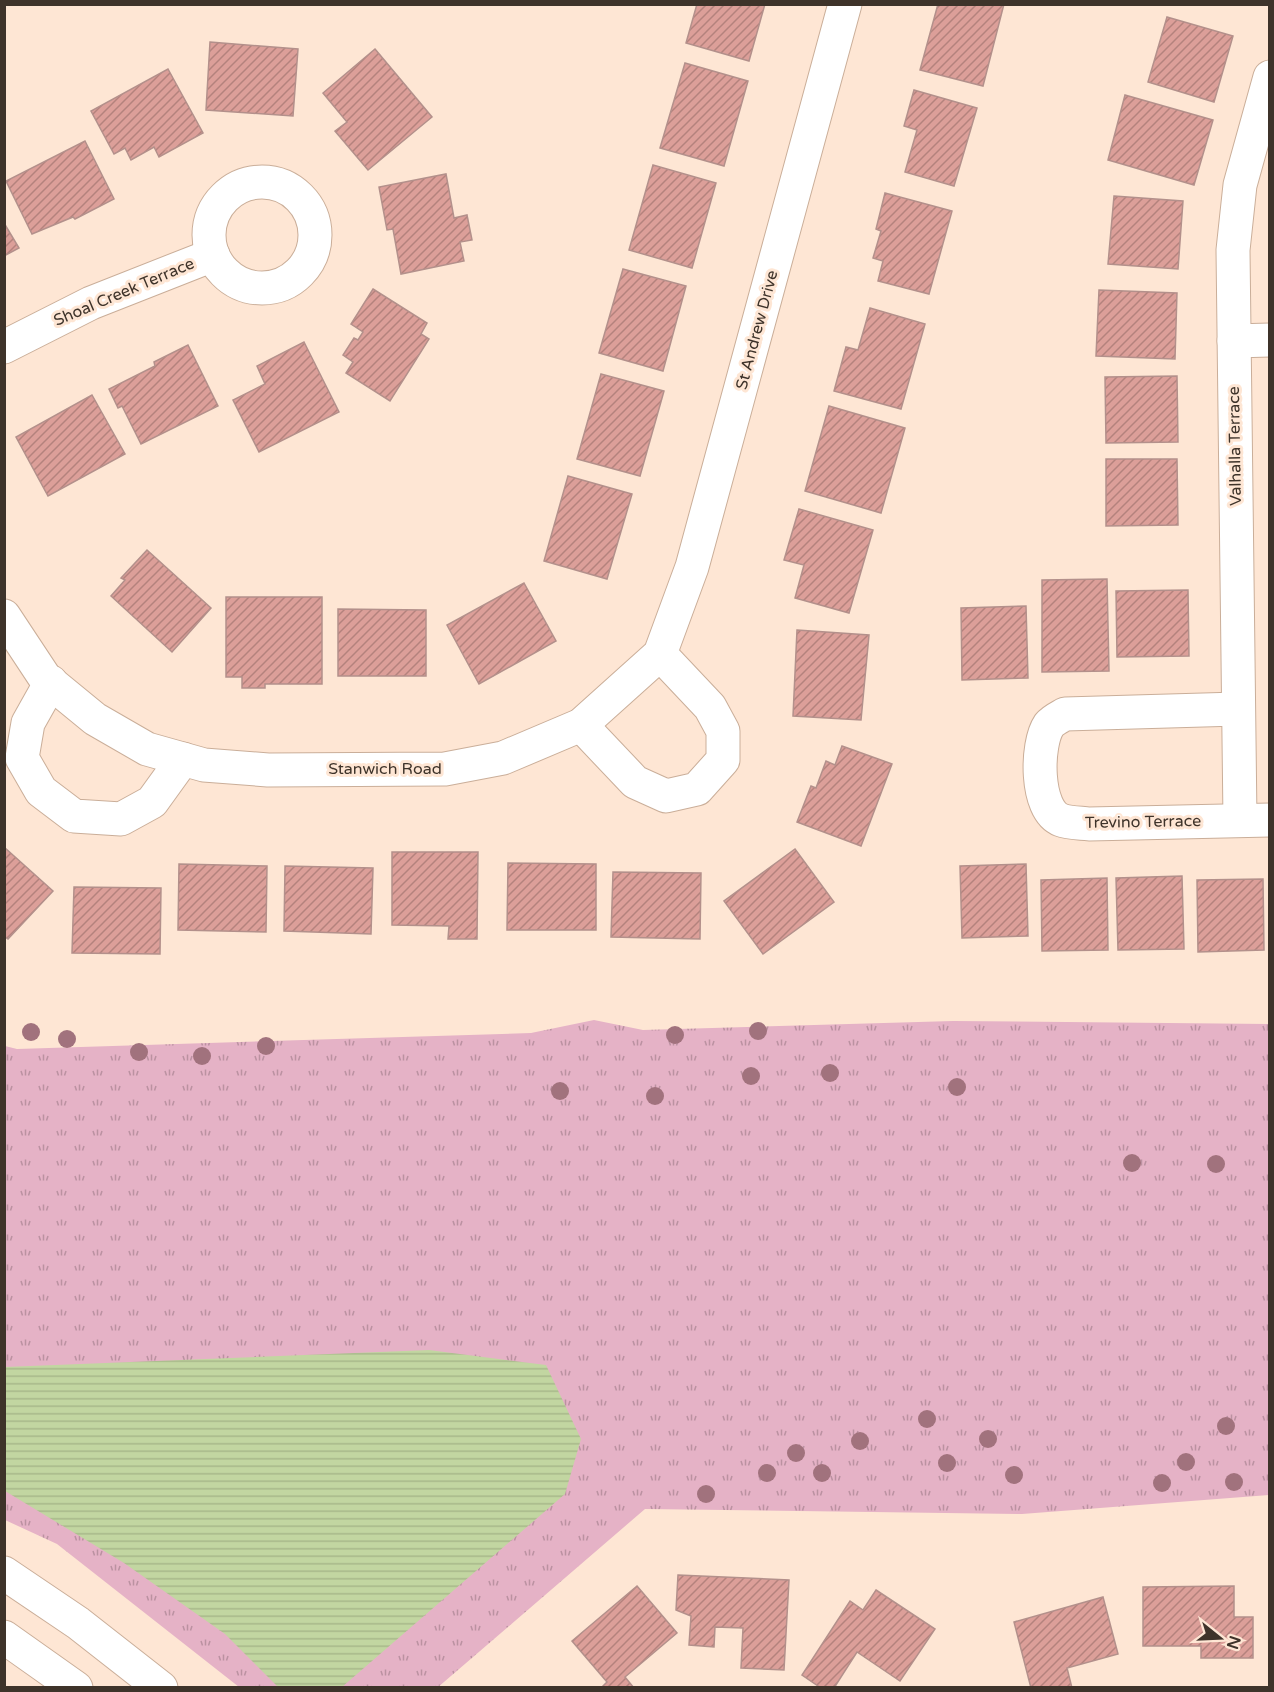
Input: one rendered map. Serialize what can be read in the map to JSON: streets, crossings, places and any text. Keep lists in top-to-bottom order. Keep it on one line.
{"streets":{"street":["Shoal Creek Terrace","St Andrew Drive","Valhalla Terrace","Stanwich Road","Trevino Terrace"]},"crossings":[["St Andrew Drive","Stanwich Road"],["Valhalla Terrace","Trevino Terrace"]],"north":"right"}
